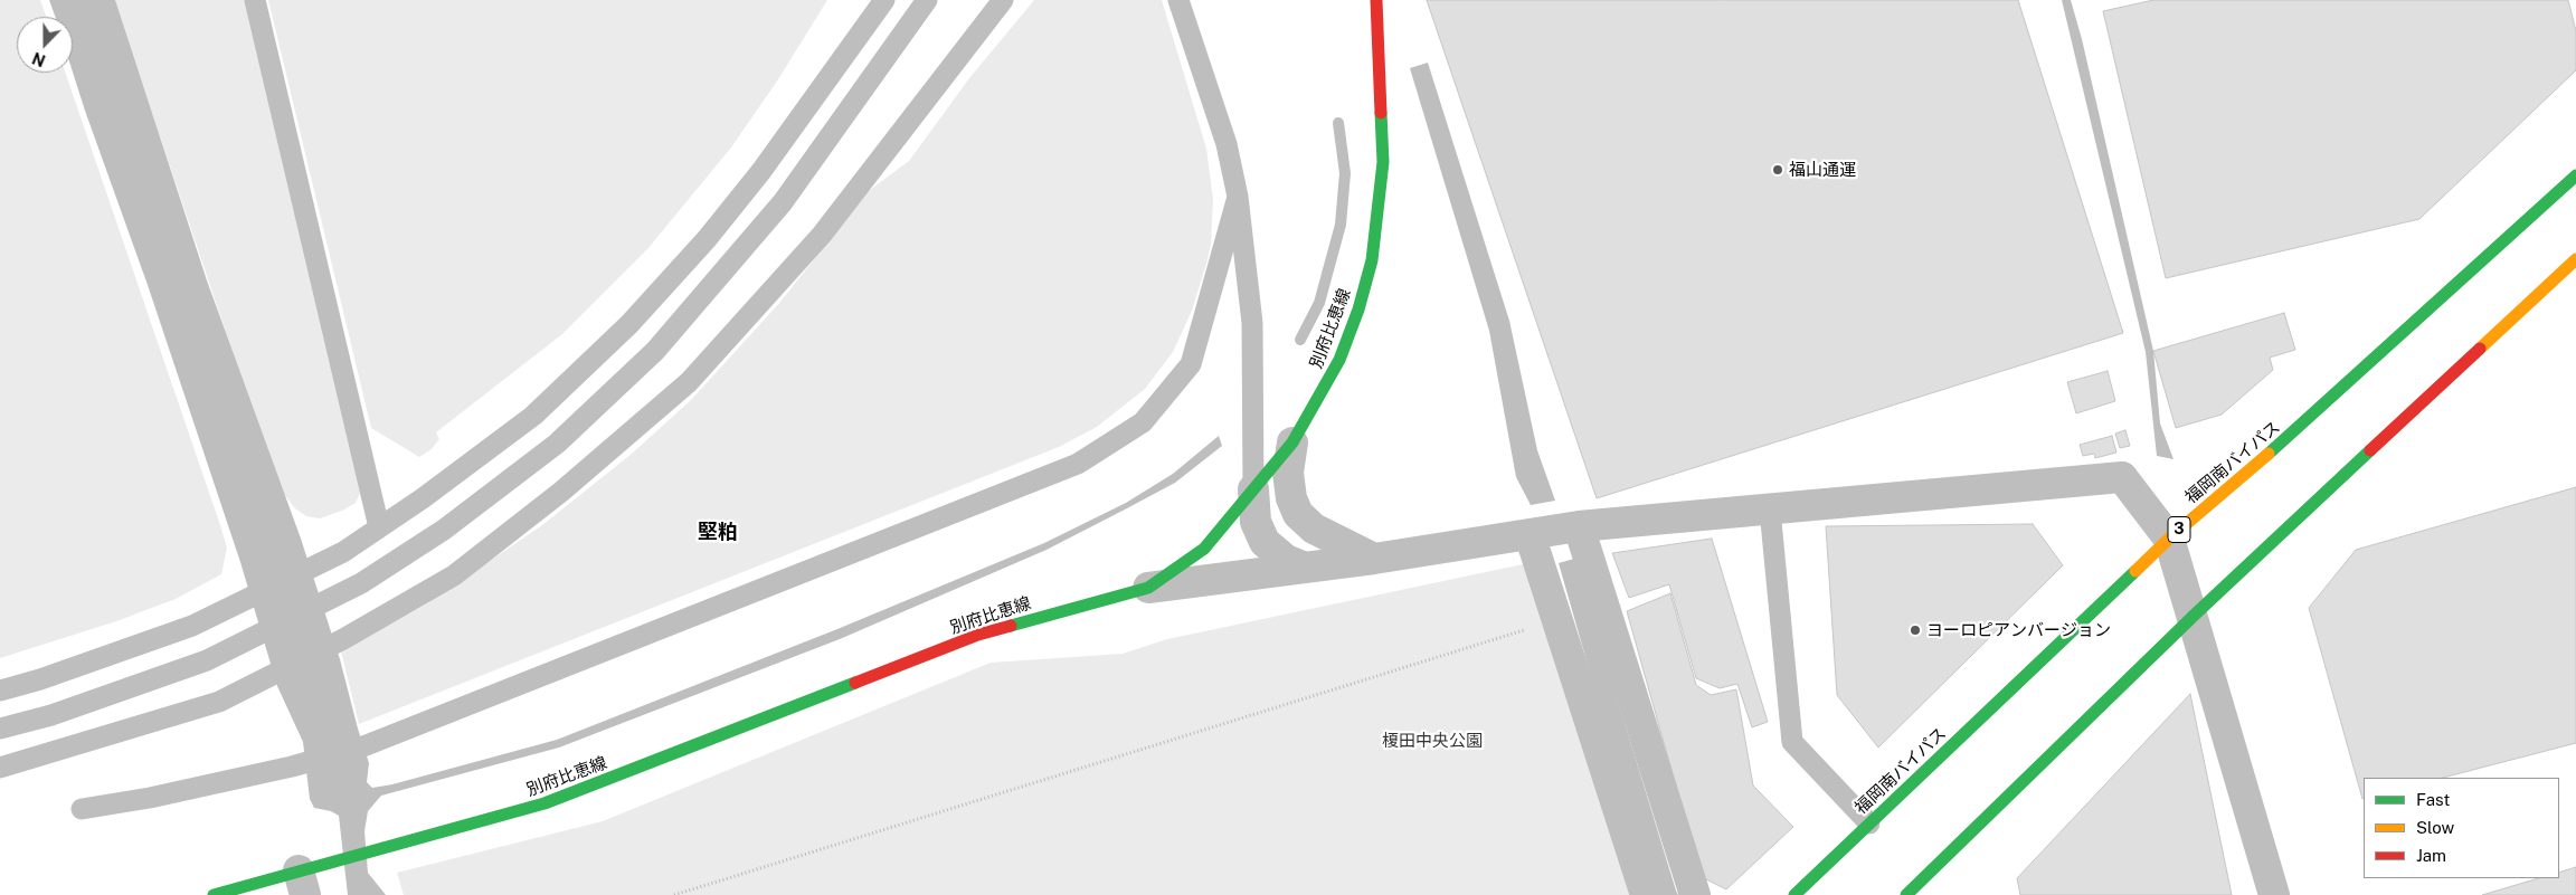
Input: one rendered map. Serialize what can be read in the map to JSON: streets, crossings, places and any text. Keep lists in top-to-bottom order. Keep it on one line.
{"streets":{"main road":["別府比恵線","福岡南バイパス","3"]},"districts":["堅粕"],"parks":["榎田中央公園"],"places":["福山通運","ヨーロピアンバージョン"],"legend":["Fast","Slow","Jam"],"north":"bottom"}
